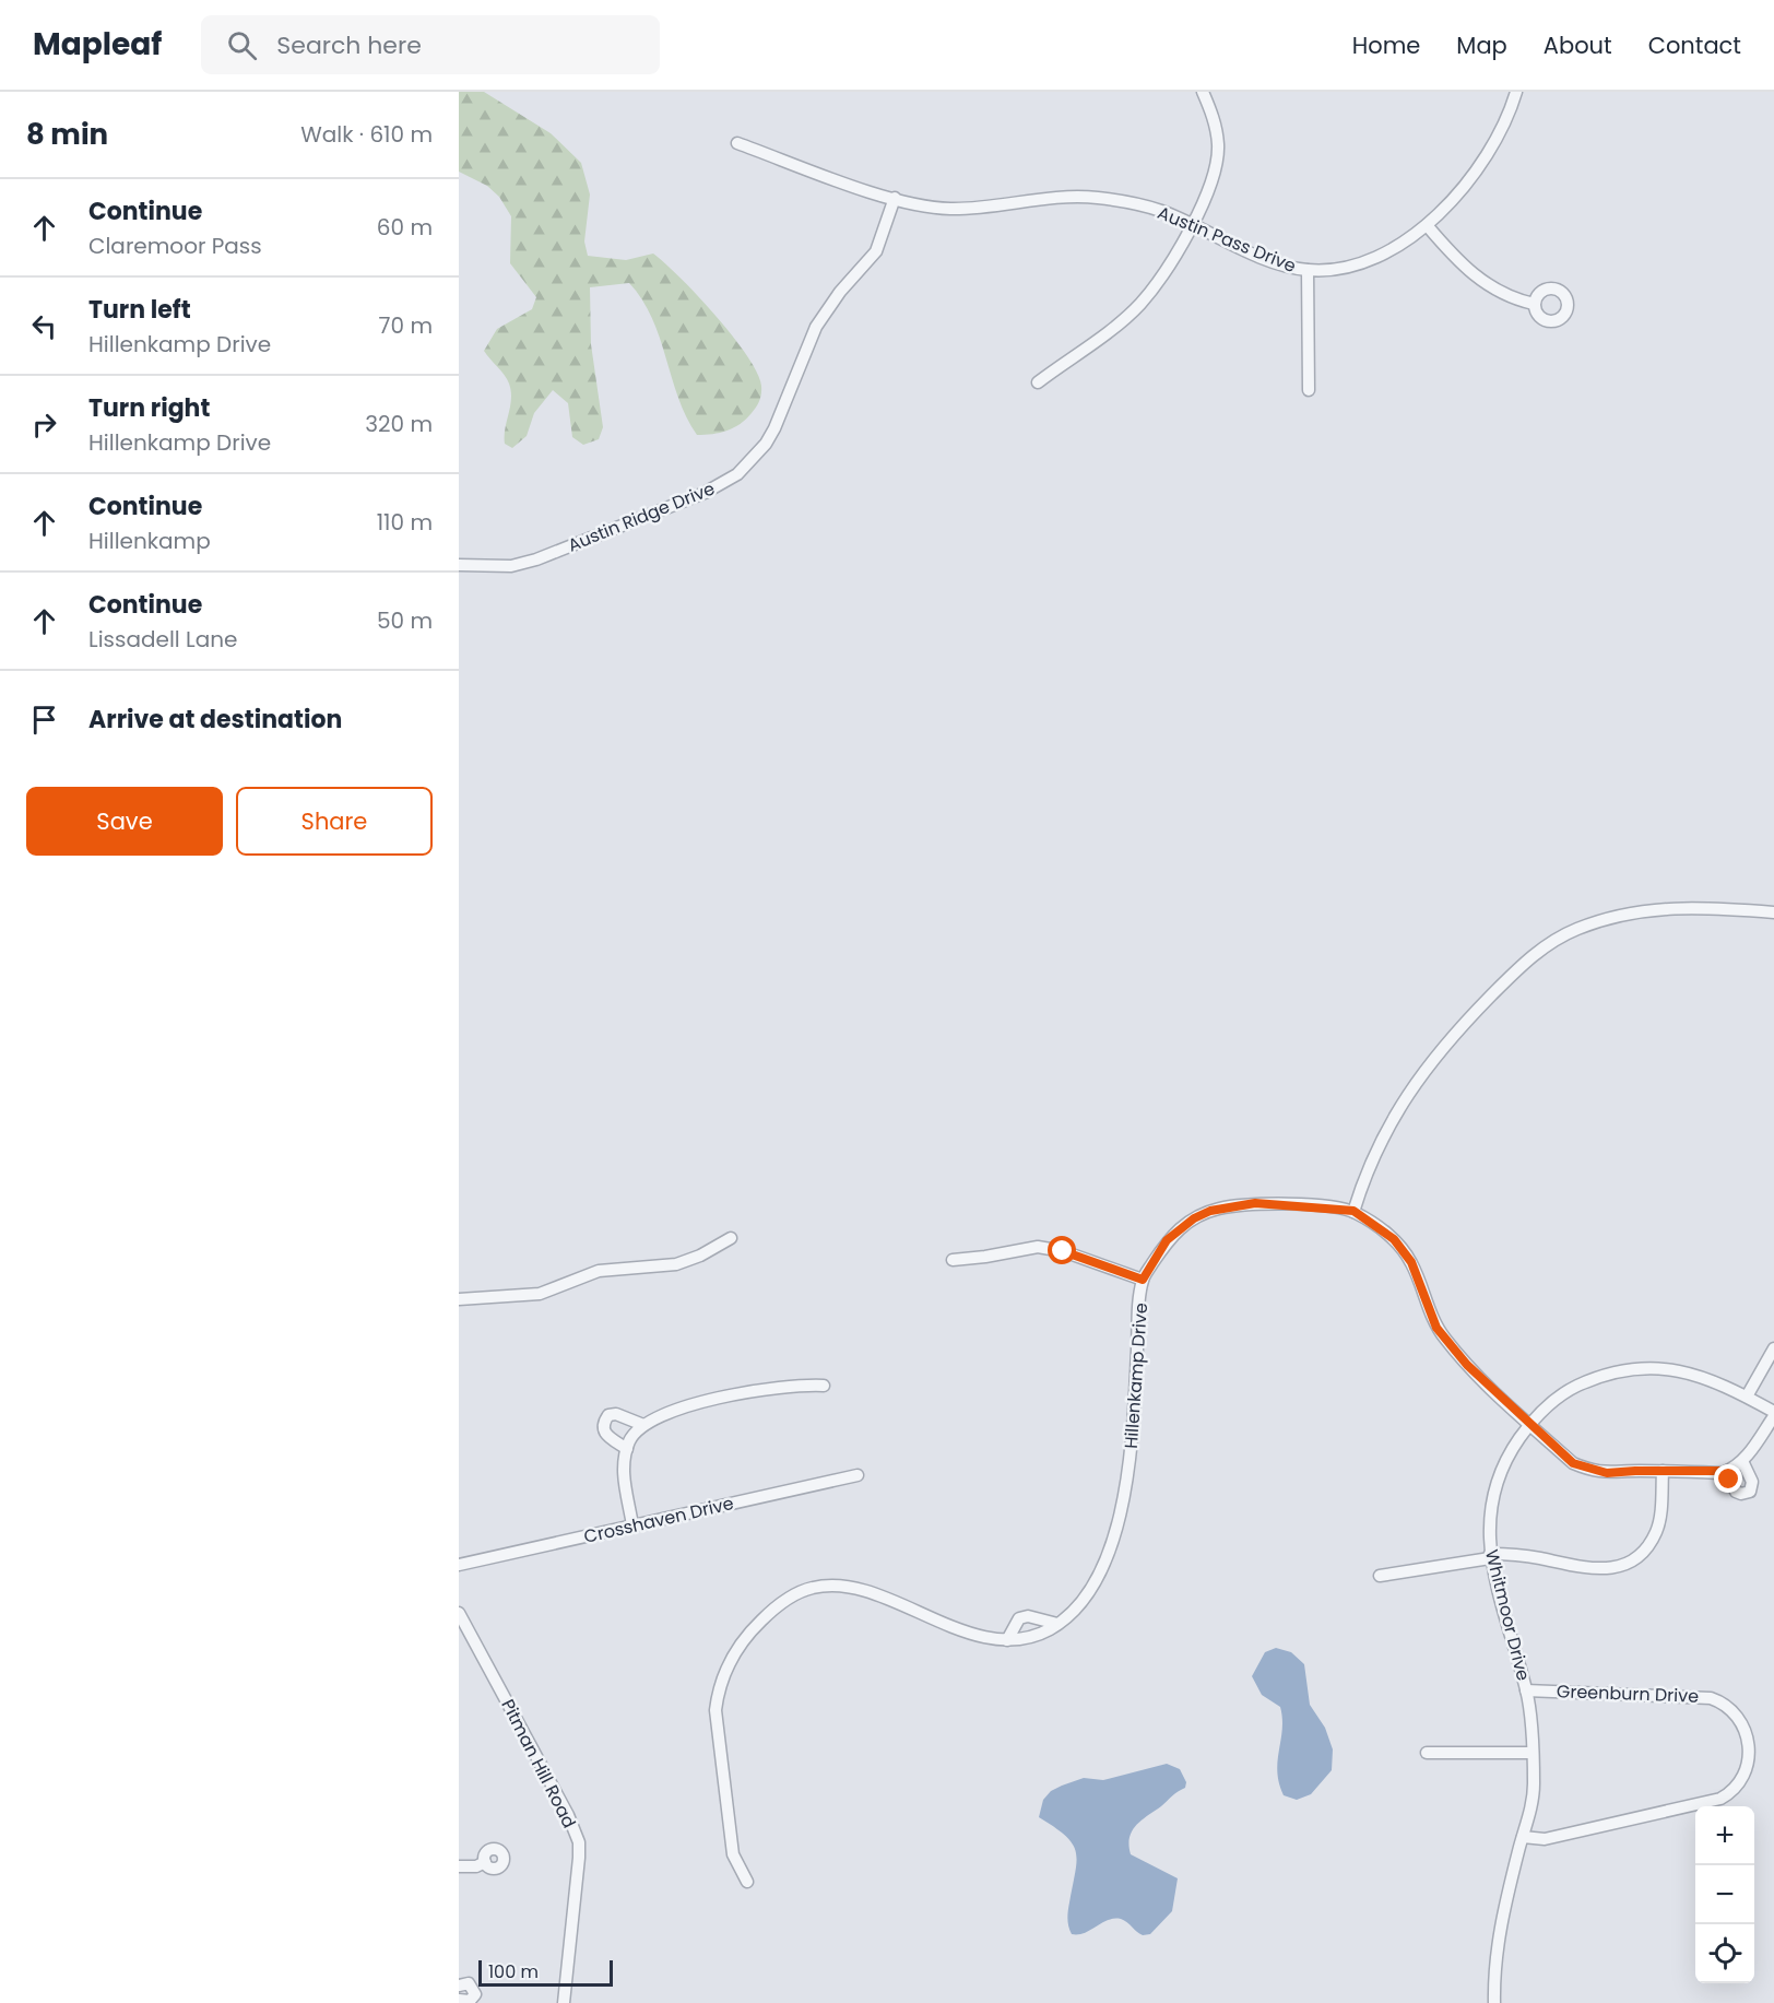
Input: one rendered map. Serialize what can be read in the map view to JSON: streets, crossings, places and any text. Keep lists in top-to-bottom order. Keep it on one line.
{"streets":{"street":["Austin Pass Drive","Austin Ridge Drive","Hillenkamp Drive","Crosshaven Drive","Whitmoor Drive","Greenburn Drive","Pitman Hill Road"]},"crossings":[["Austin Pass Drive","Austin Ridge Drive"],["Whitmoor Drive","Greenburn Drive"]],"scale_bar":"100 m","page":{"header":"Mapleaf","search":"Search here","nav":["Home","Map","About","Contact"],"heading":["8 min","Walk · 610 m"],"list":[["Continue","Claremoor Pass","60 m"],["Turn left","Hillenkamp Drive","70 m"],["Turn right","Hillenkamp Drive","320 m"],["Continue","Hillenkamp","110 m"],["Continue","Lissadell Lane","50 m"],"Arrive at destination"],"buttons":["Save","Share"],"map_buttons":["+","−"],"scale":"100 m"}}
